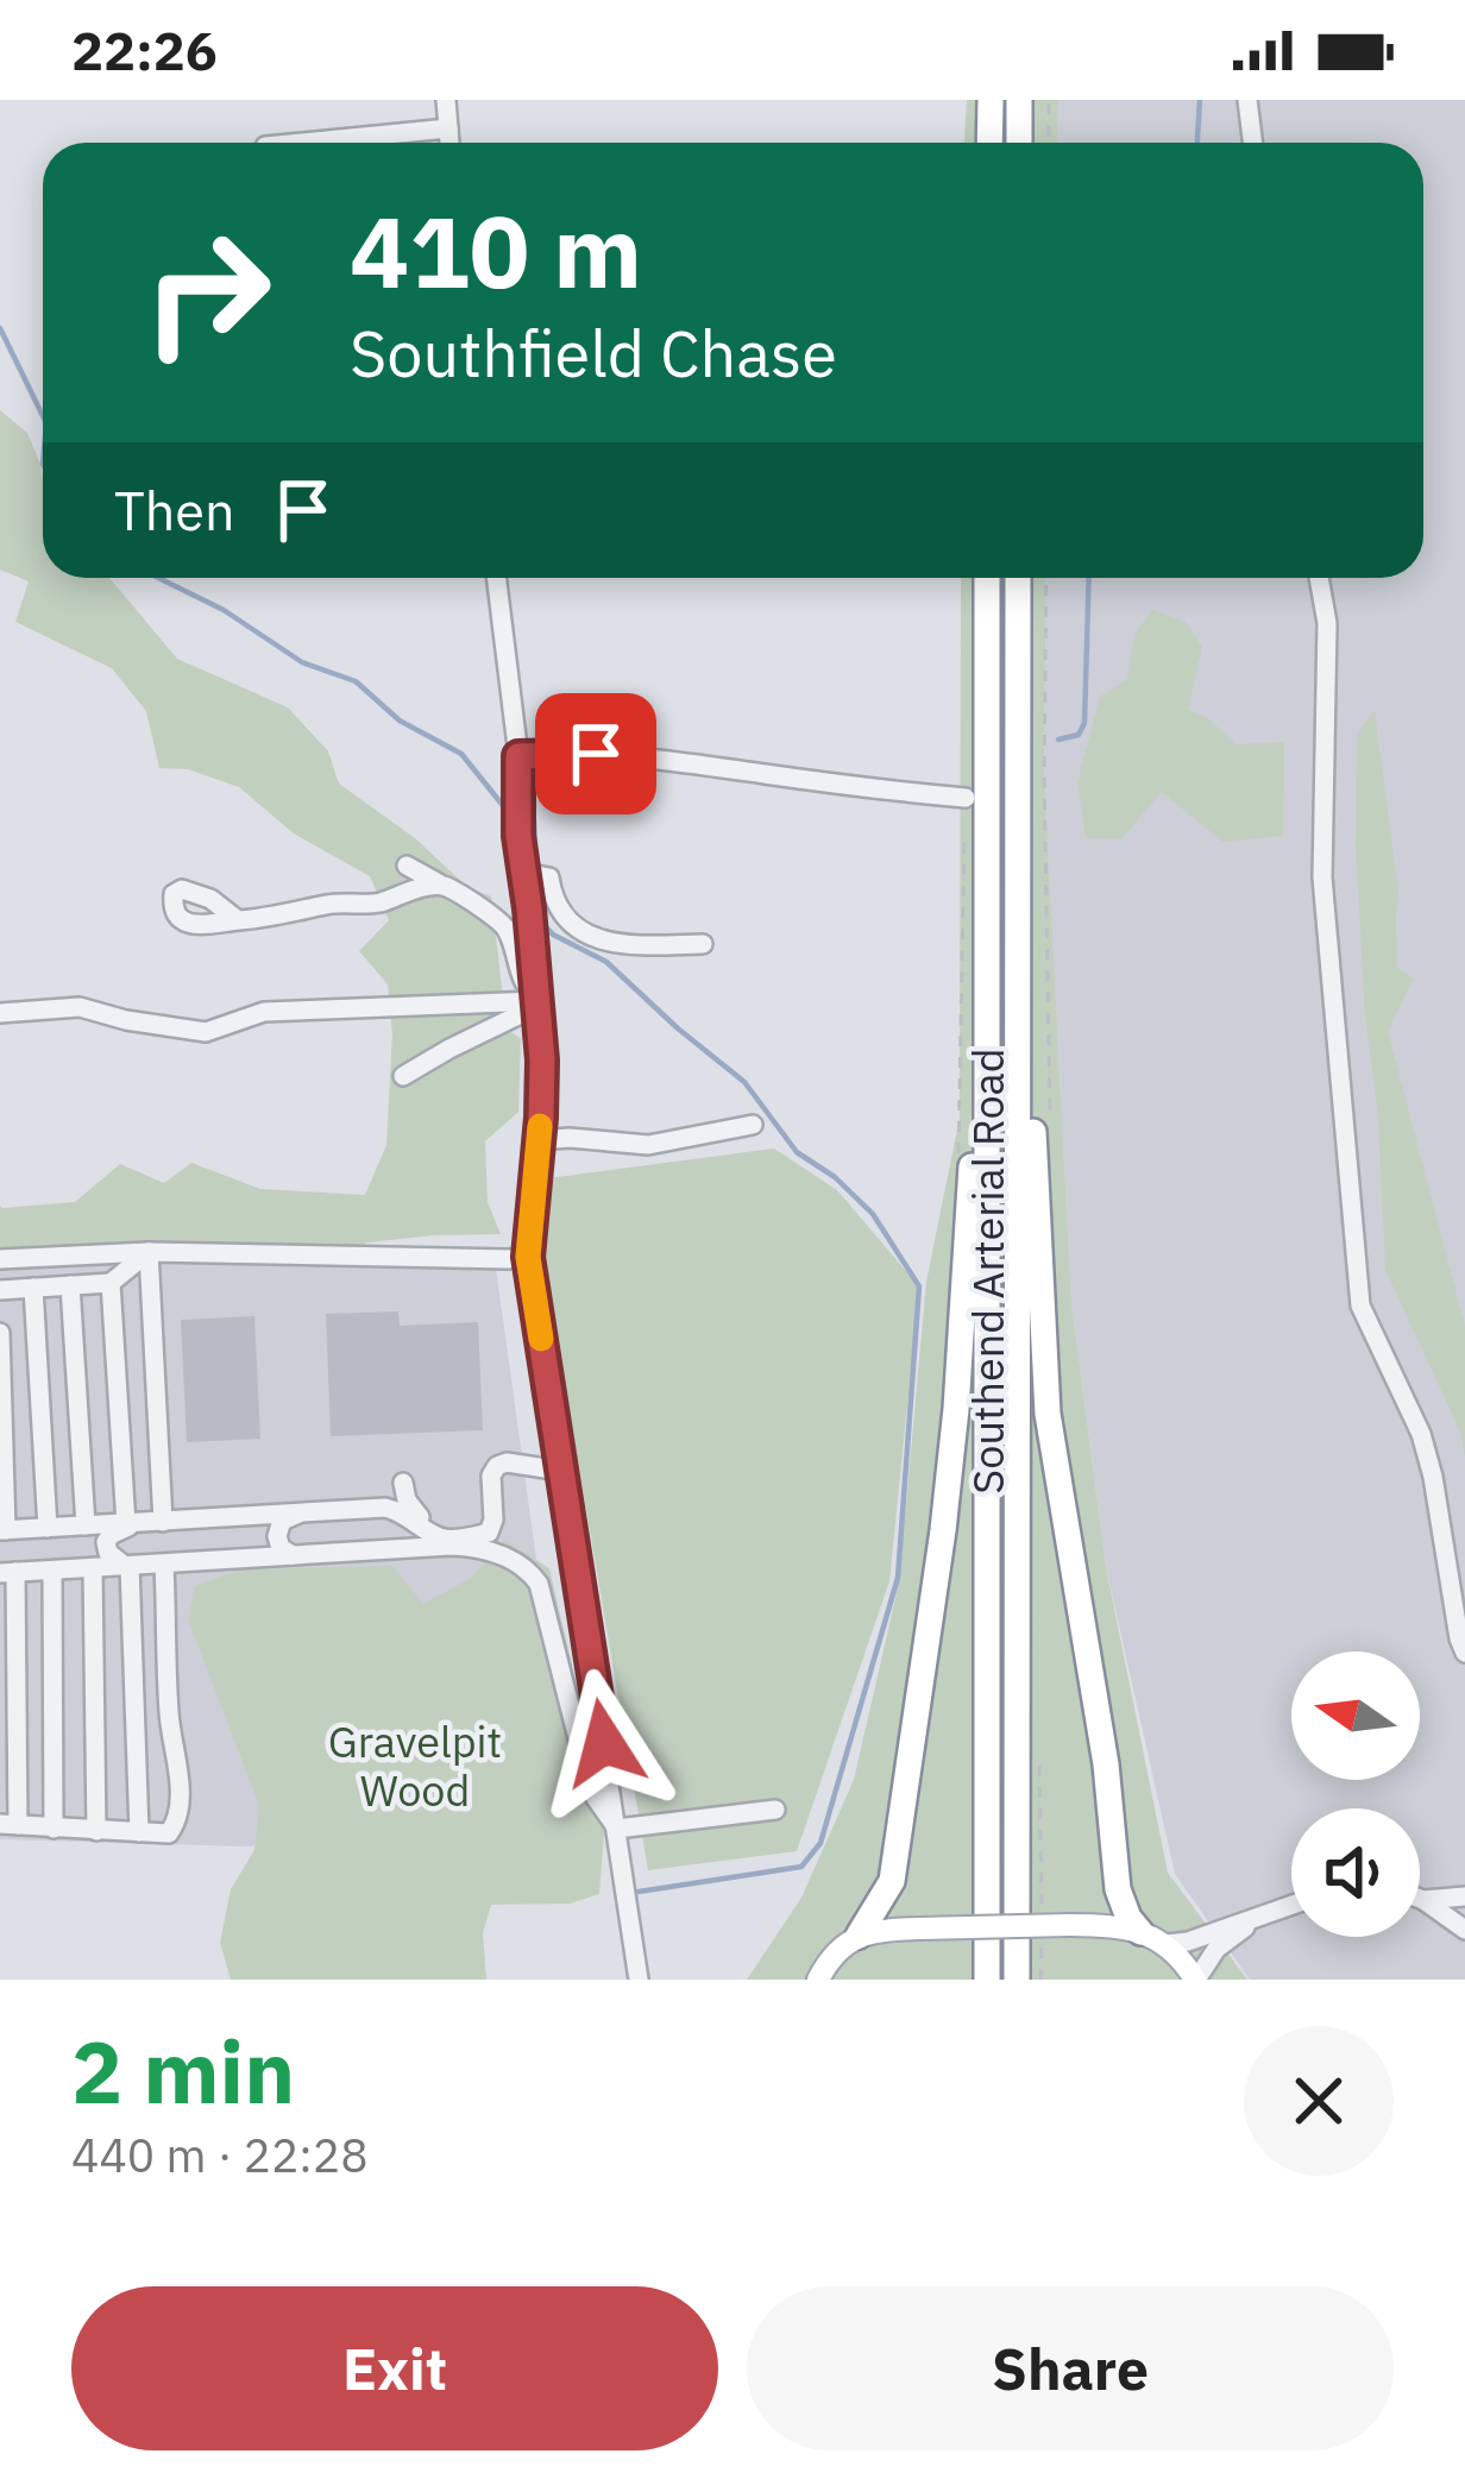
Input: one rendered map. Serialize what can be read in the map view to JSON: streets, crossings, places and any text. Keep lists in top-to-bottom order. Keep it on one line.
{"streets":{"highway":["Southend Arterial Road"]},"parks":["Gravelpit Wood"],"north":"left","page":{"status":"22:26","turn":["410 m","Southfield Chase"],"then":"Then","heading":["2 min","440 m · 22:28"],"buttons":["Exit","Share"]}}
